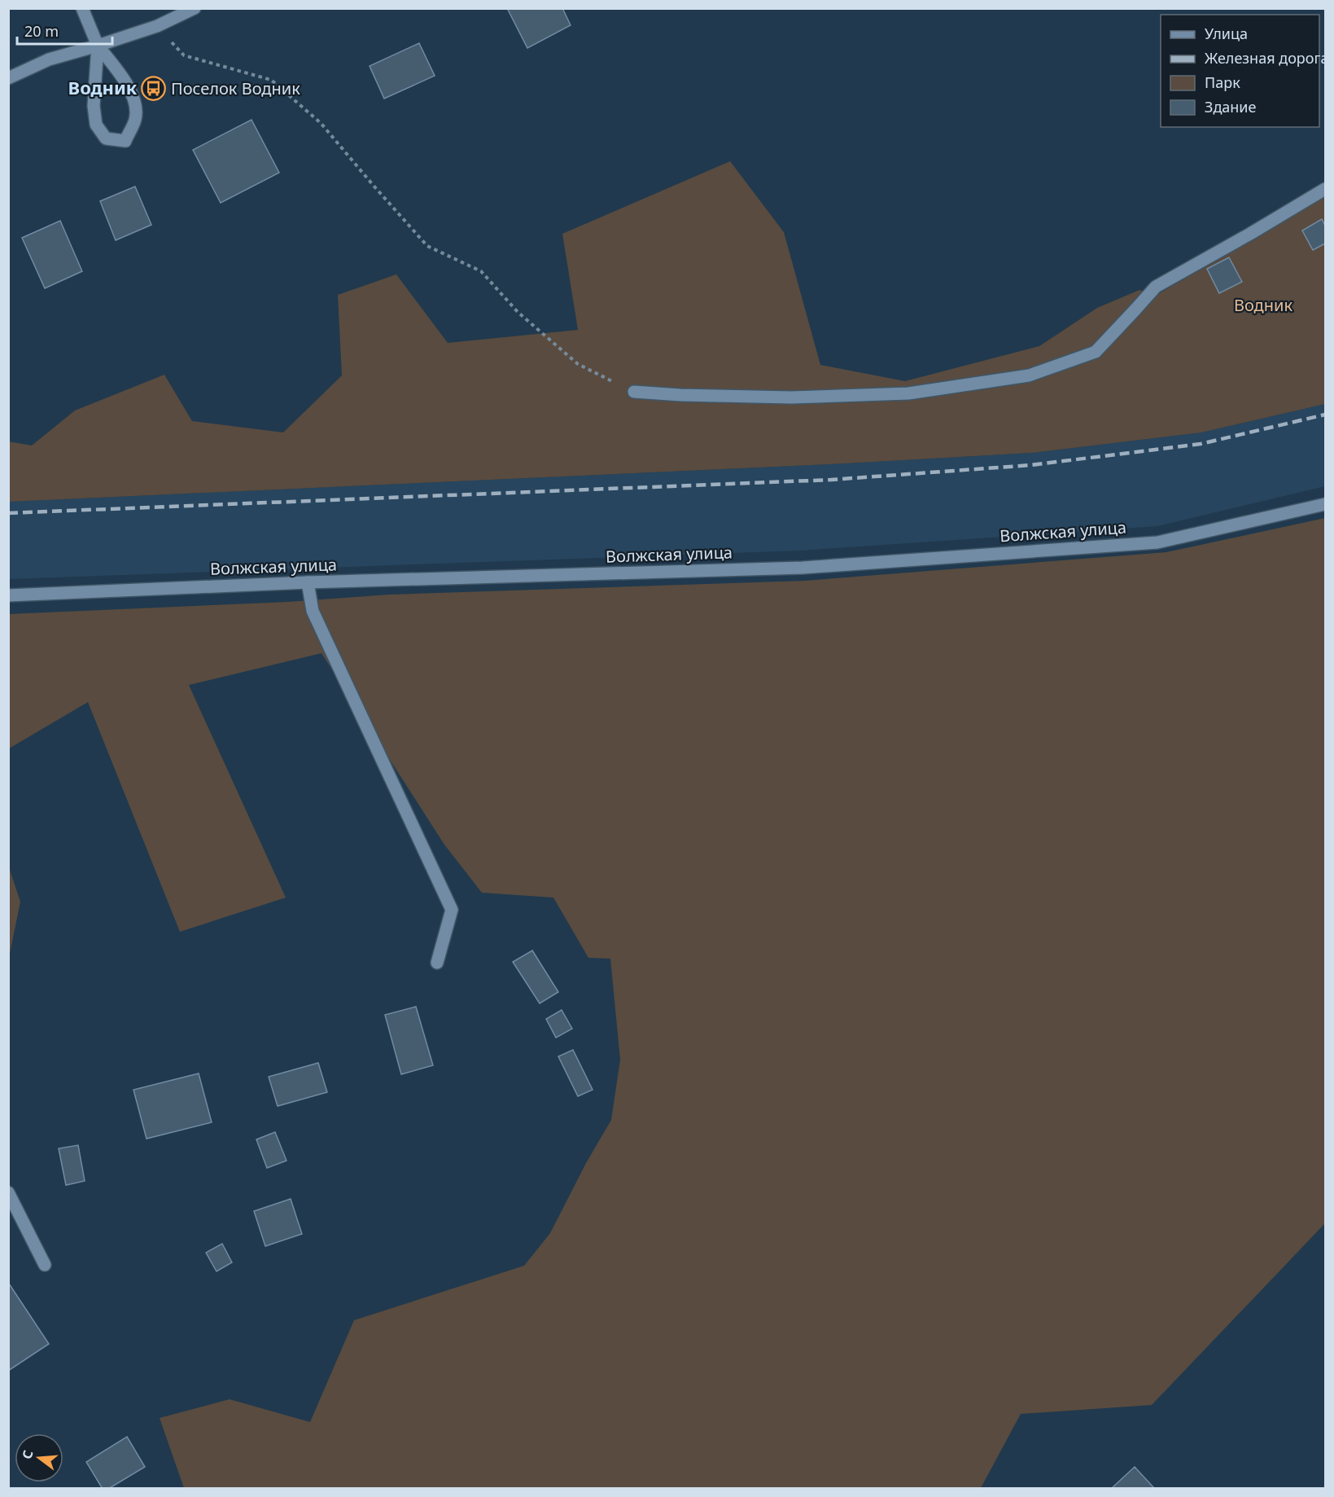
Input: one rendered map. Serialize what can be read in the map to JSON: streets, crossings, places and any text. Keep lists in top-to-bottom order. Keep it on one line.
{"streets":{"street":["Волжская улица"]},"districts":["Водник"],"parks":["Водник"],"places":{"bus stop":["Поселок Водник"]},"legend":["Улица","Железная дорога","Парк","Здание"],"scale_bar":"20 m","north":"left"}
